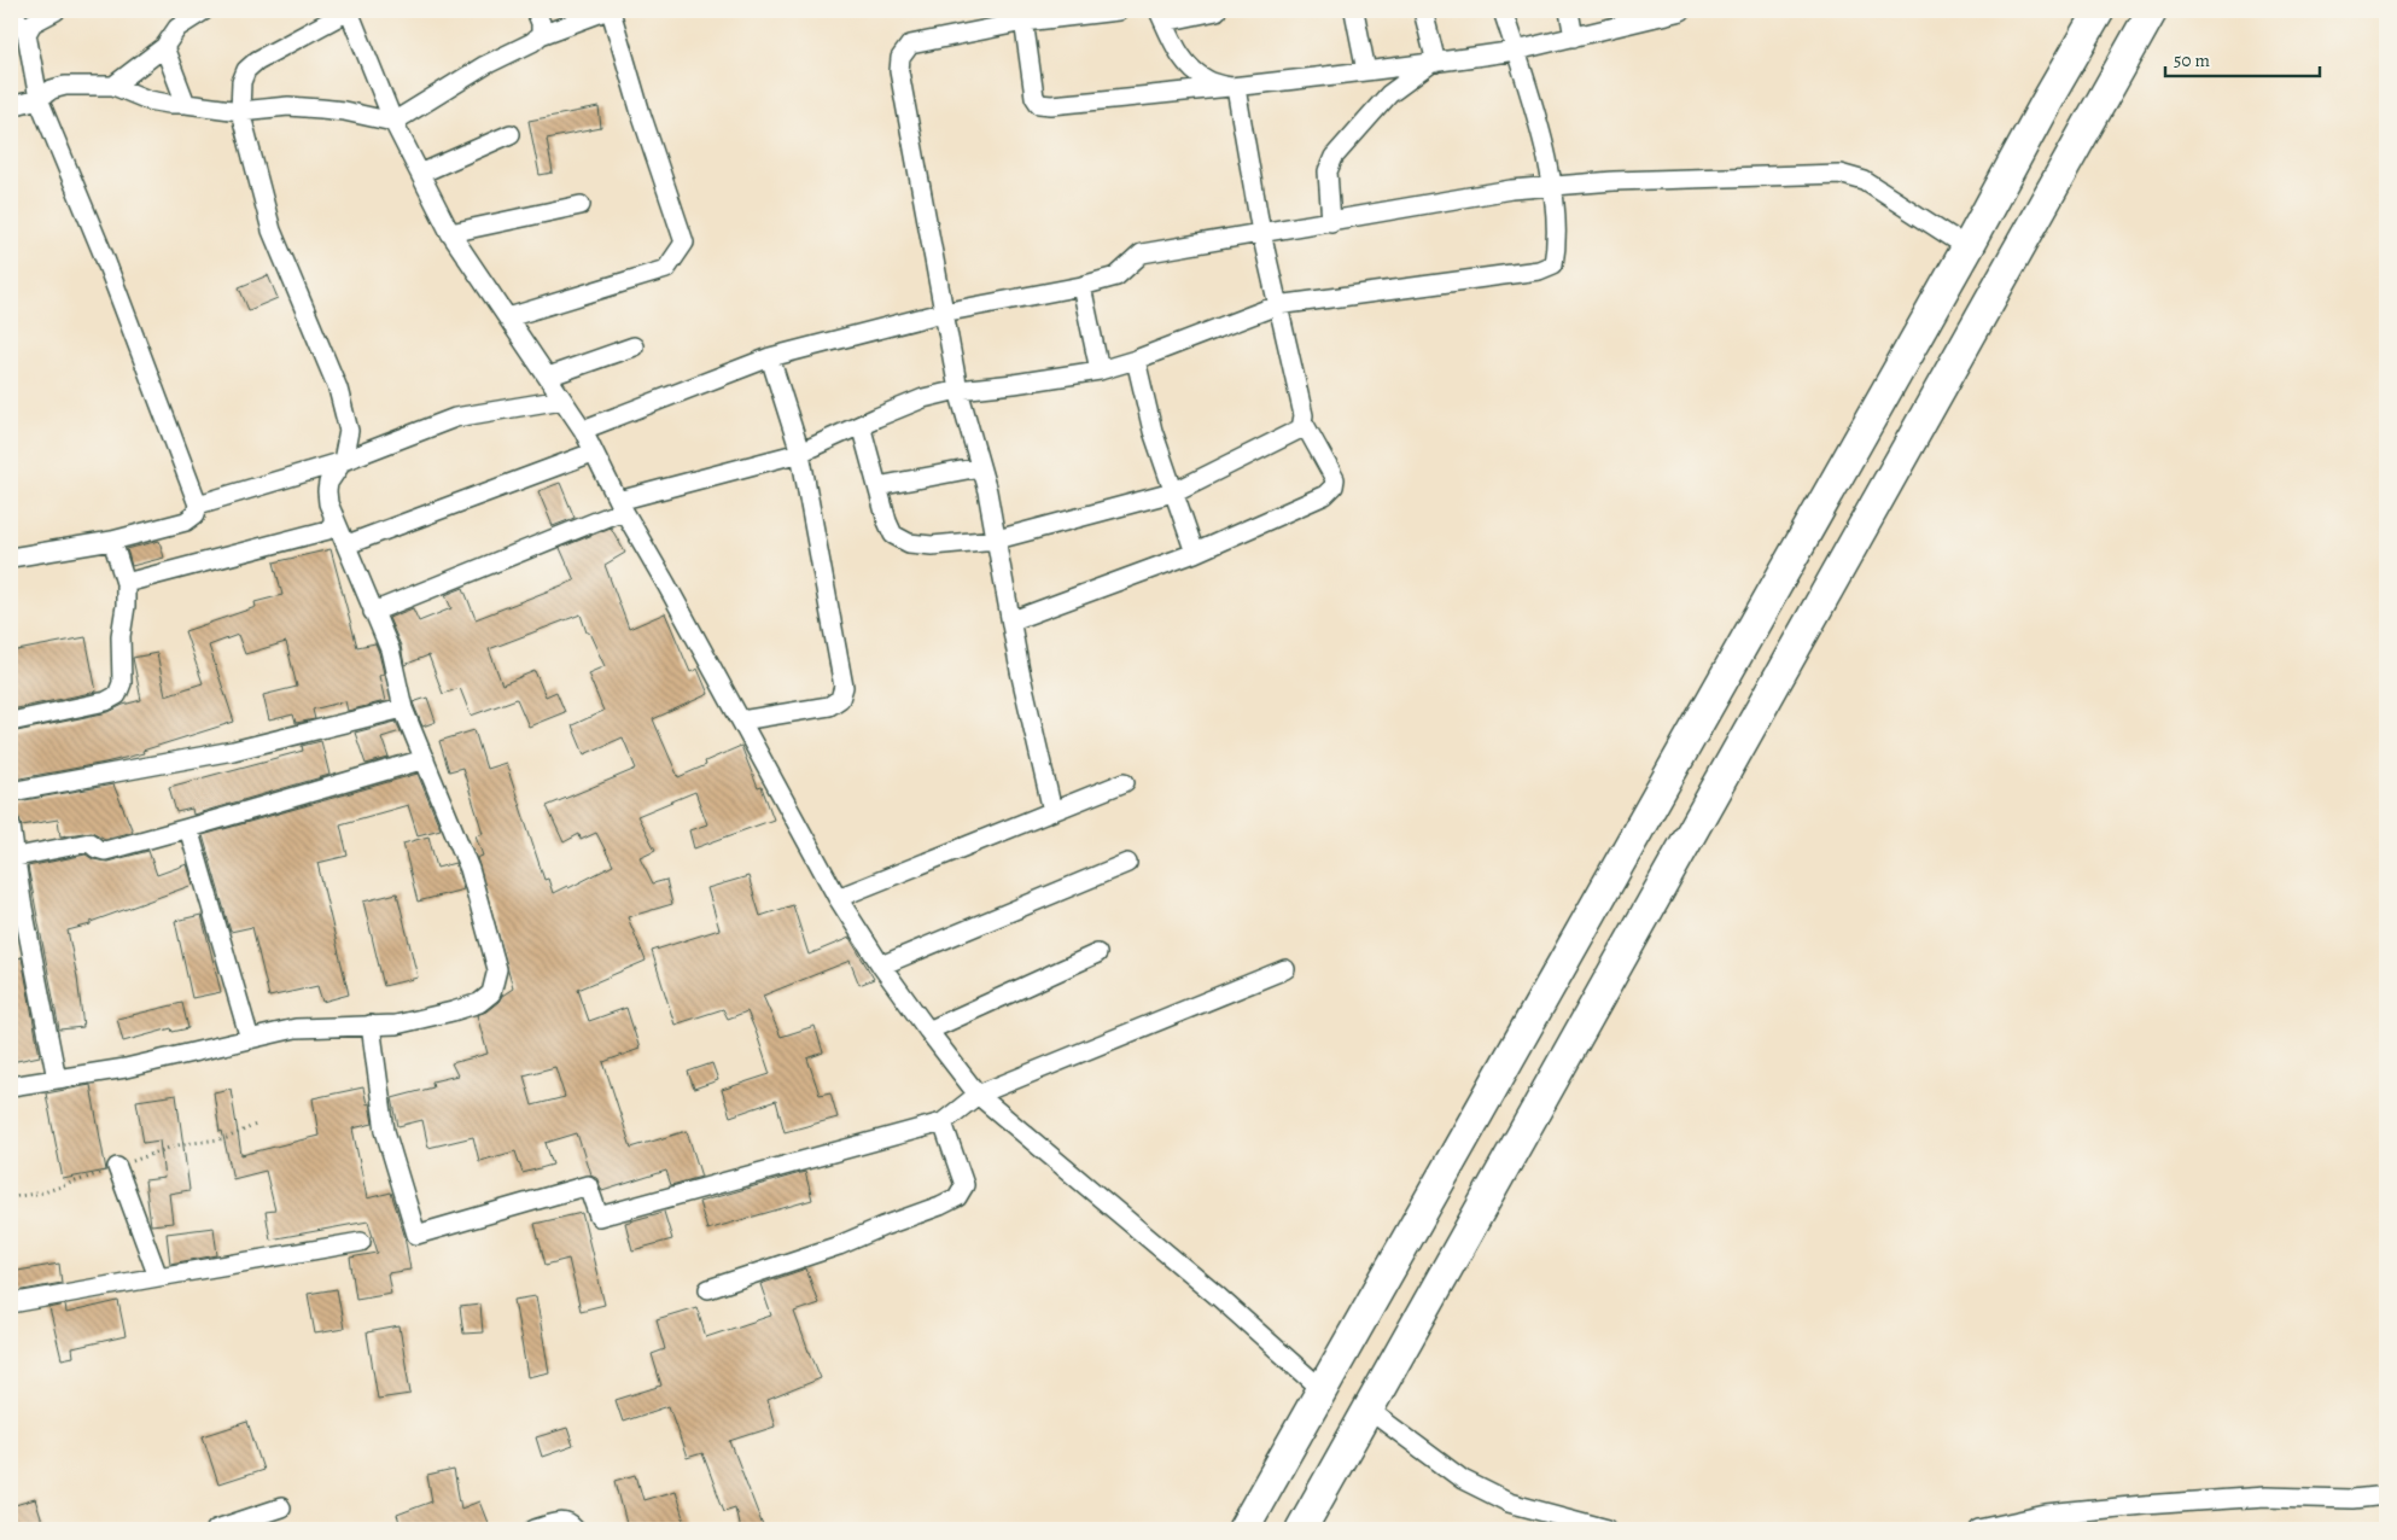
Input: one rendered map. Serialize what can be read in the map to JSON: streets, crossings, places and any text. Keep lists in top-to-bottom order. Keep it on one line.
{"scale_bar":"50 m"}
